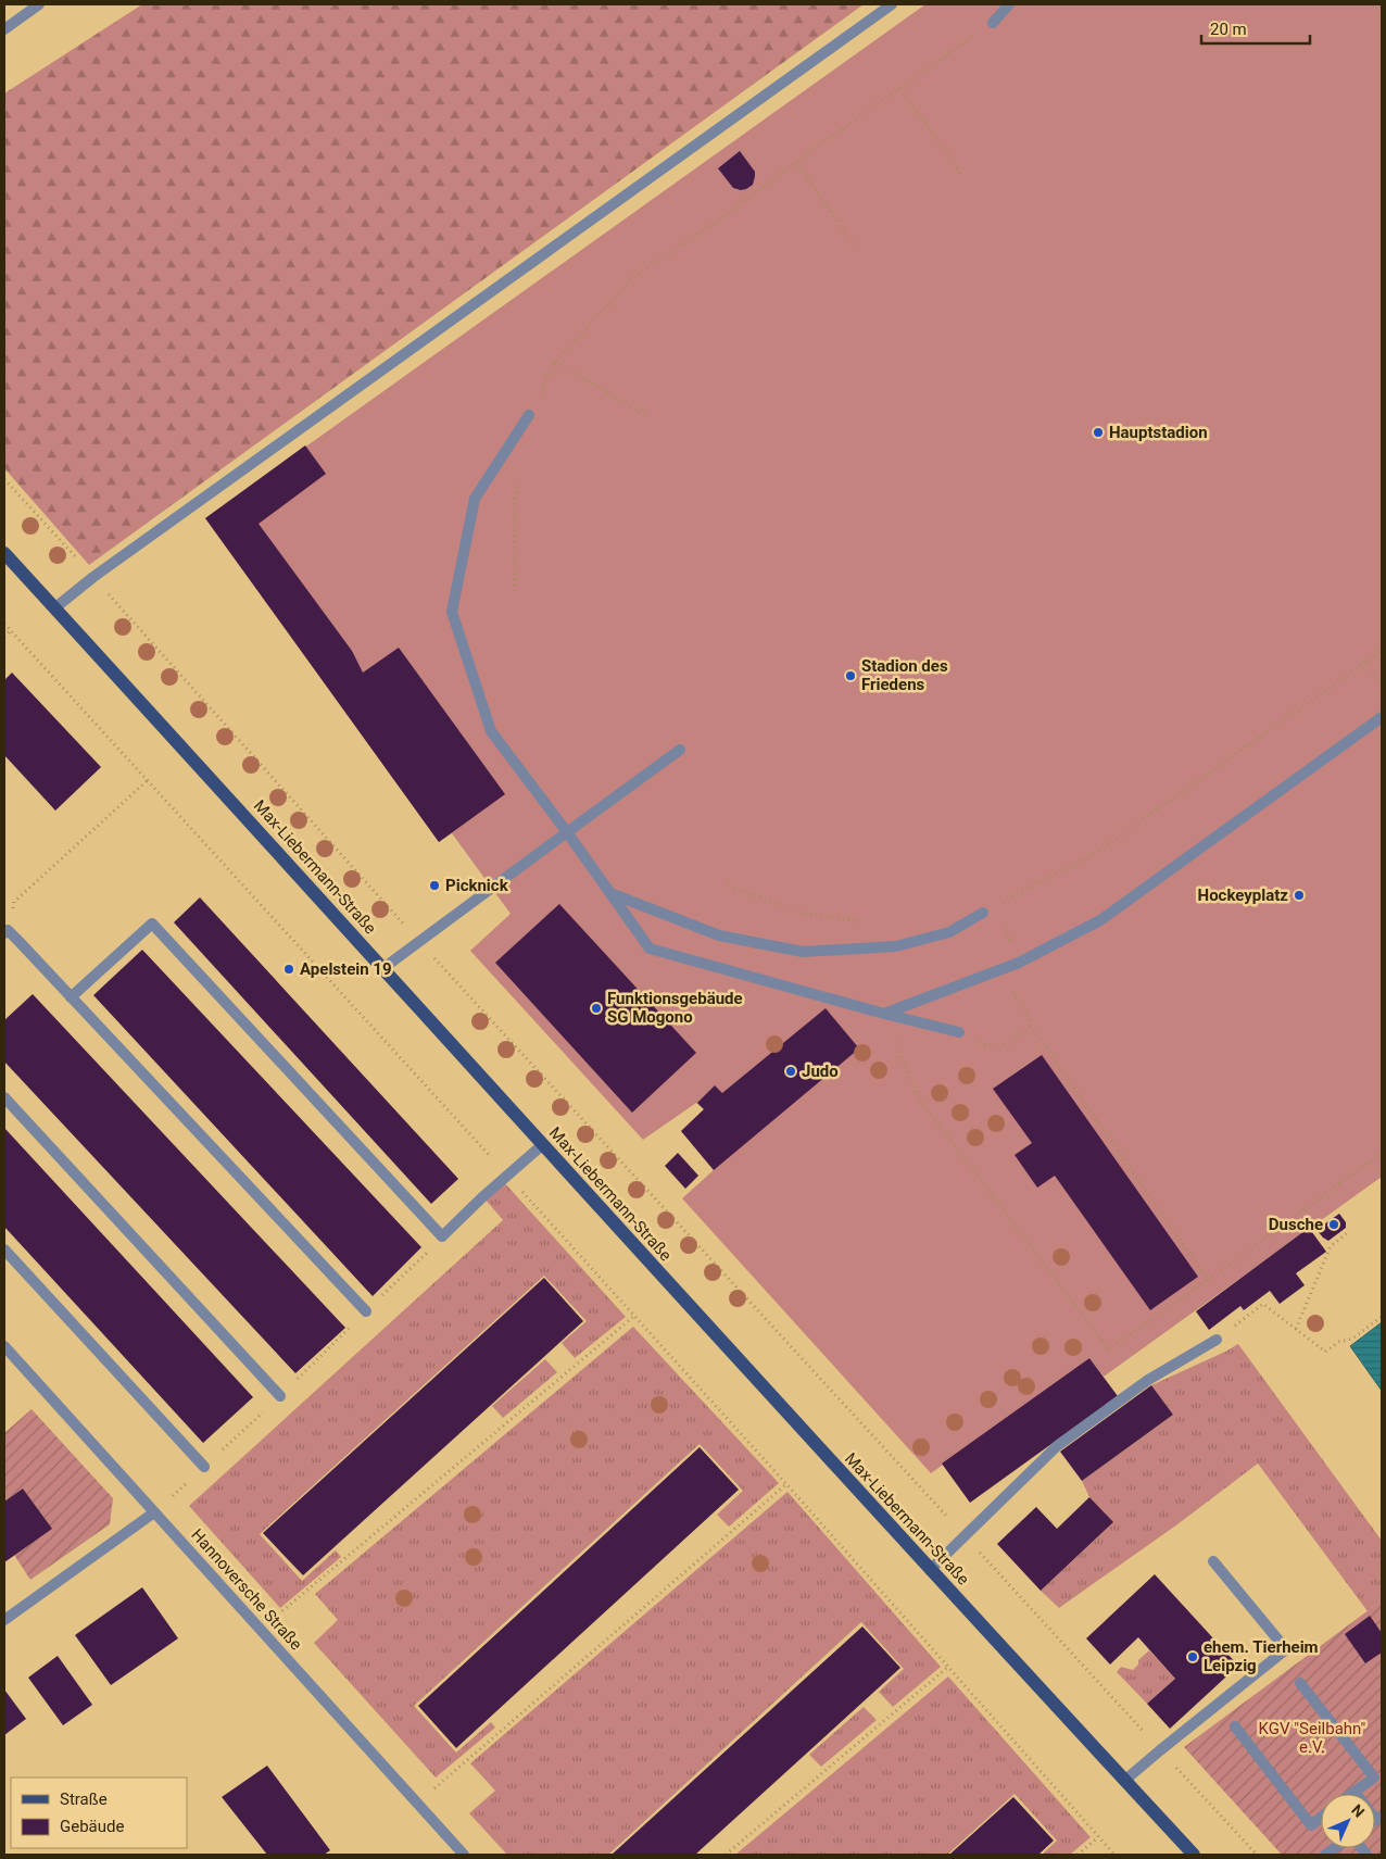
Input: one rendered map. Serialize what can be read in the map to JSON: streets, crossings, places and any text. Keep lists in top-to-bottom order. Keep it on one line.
{"streets":{"main road":["Max-Liebermann-Straße"],"street":["Hannoversche Straße"]},"parks":["KGV \"Seilbahn\" e.V."],"places":["Hauptstadion","Stadion des Friedens","Picknick","Hockeyplatz","Apelstein 19","Funktionsgebäude SG Mogono","Judo","Dusche","ehem. Tierheim Leipzig"],"legend":["Straße","Gebäude"],"scale_bar":"20 m","north":"top right"}
